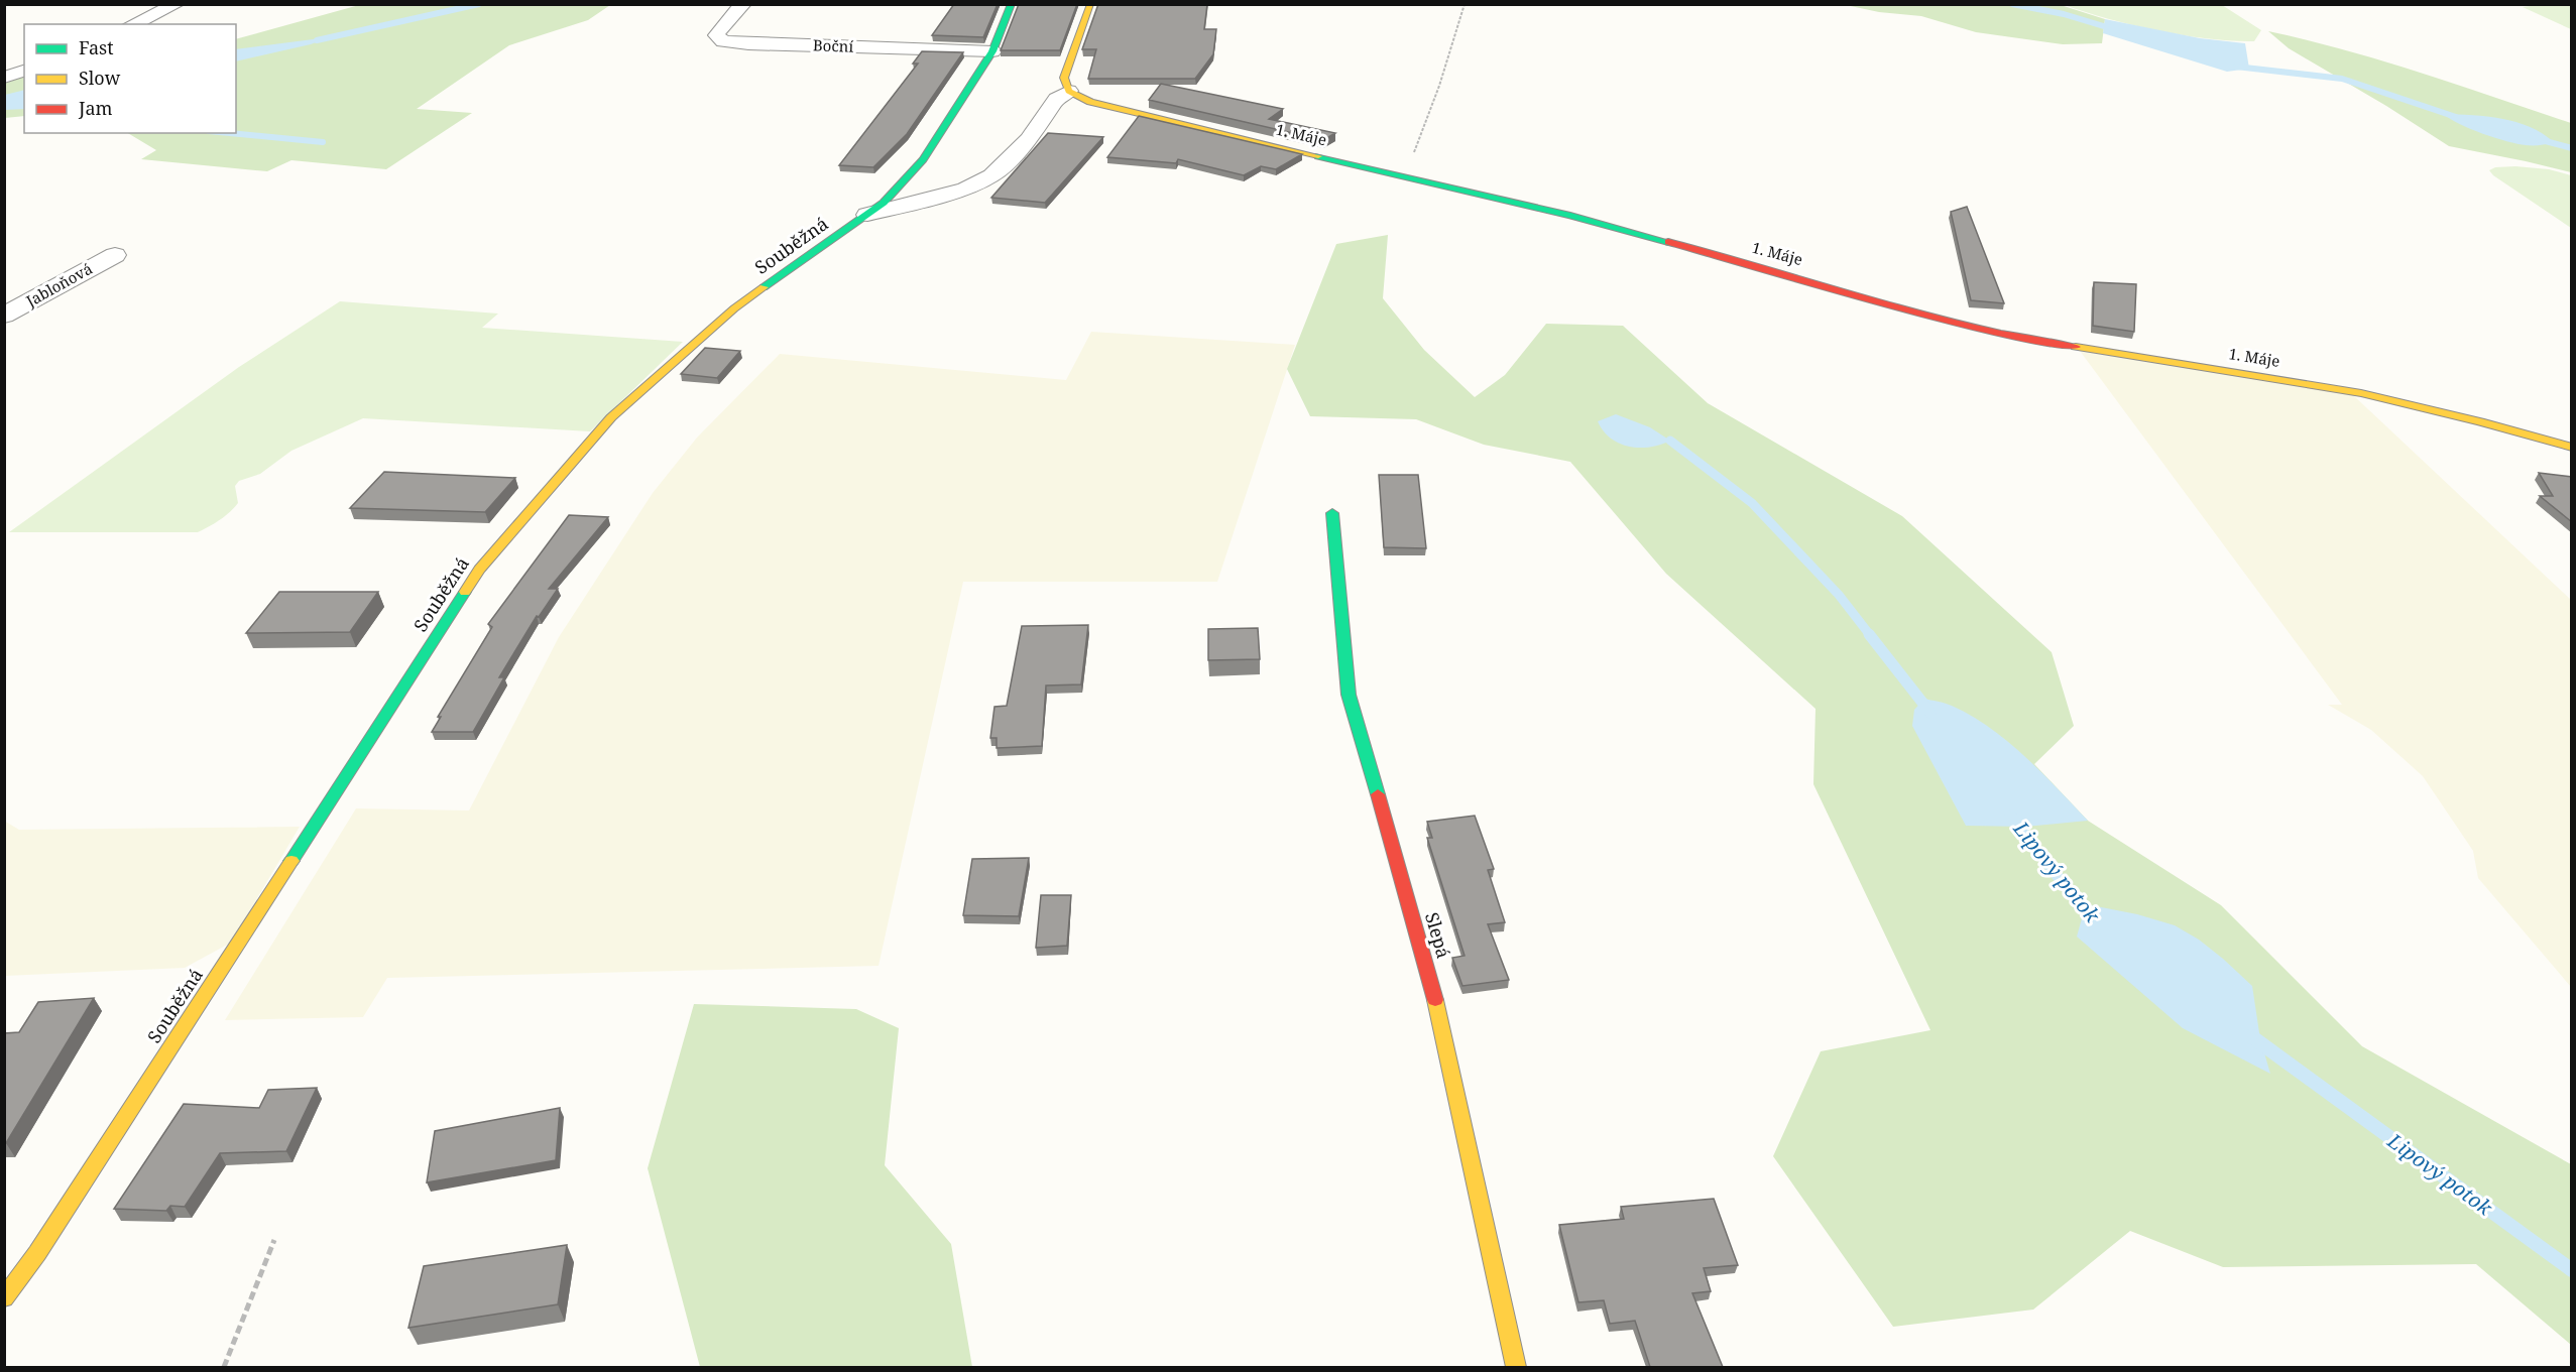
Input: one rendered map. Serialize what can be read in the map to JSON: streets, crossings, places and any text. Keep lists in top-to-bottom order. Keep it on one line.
{"streets":{"street":["Boční","1. Máje","Souběžná","Jabloňová","Slepá"]},"crossings":[["Boční","Souběžná"]],"water":["Lipový potok"],"legend":["Fast","Slow","Jam"]}
